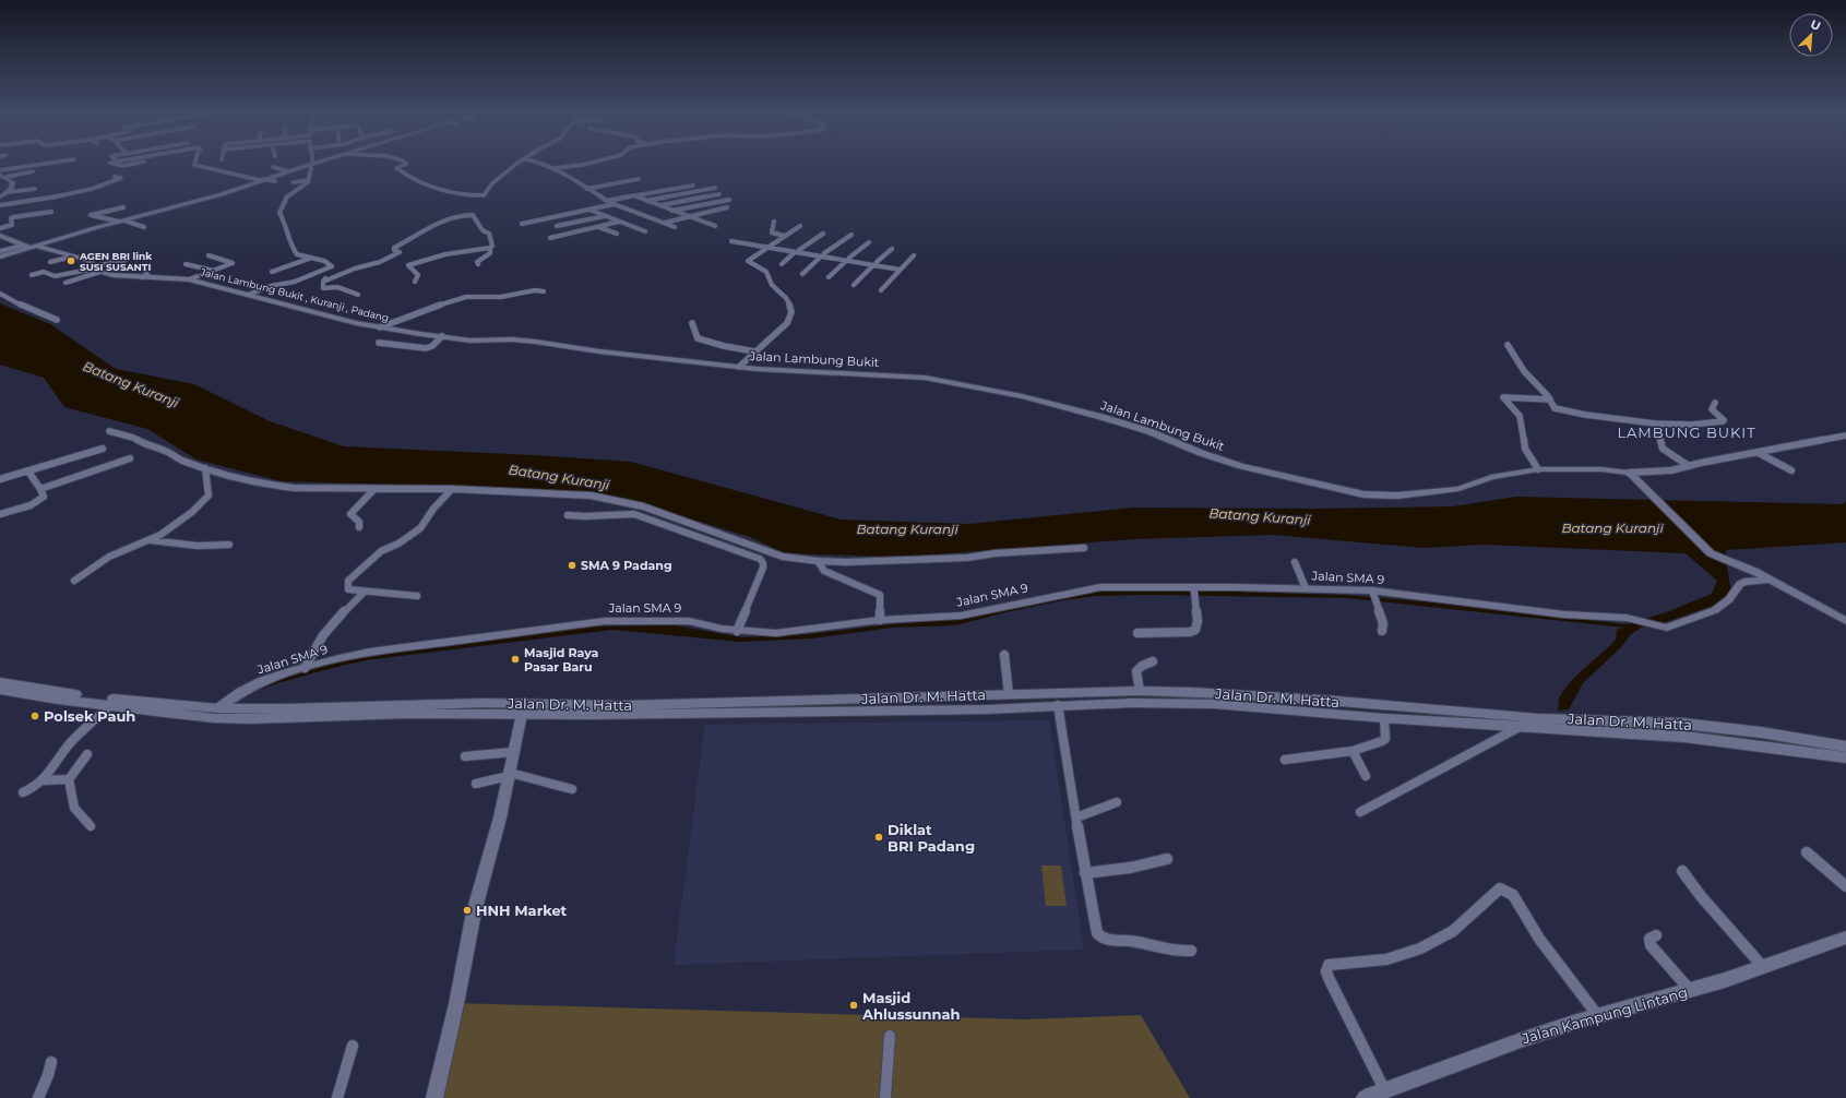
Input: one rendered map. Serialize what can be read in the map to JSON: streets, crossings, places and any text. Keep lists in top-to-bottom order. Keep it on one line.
{"streets":{"main road":["Jalan Dr. M. Hatta"],"street":["Jalan Lambung Bukit , Kuranji , Padang","Jalan Lambung Bukit","Jalan SMA 9","Jalan Kampung Lintang"]},"crossings":[["Jalan Lambung Bukit , Kuranji , Padang","Jalan Lambung Bukit"],["Jalan SMA 9","Jalan Dr. M. Hatta"]],"districts":["LAMBUNG BUKIT"],"water":["Batang Kuranji"],"places":["AGEN BRI link SUSI SUSANTI","SMA 9 Padang","Masjid Raya Pasar Baru","Polsek Pauh","Diklat BRI Padang","HNH Market","Masjid Ahlussunnah"],"north":"top right"}
